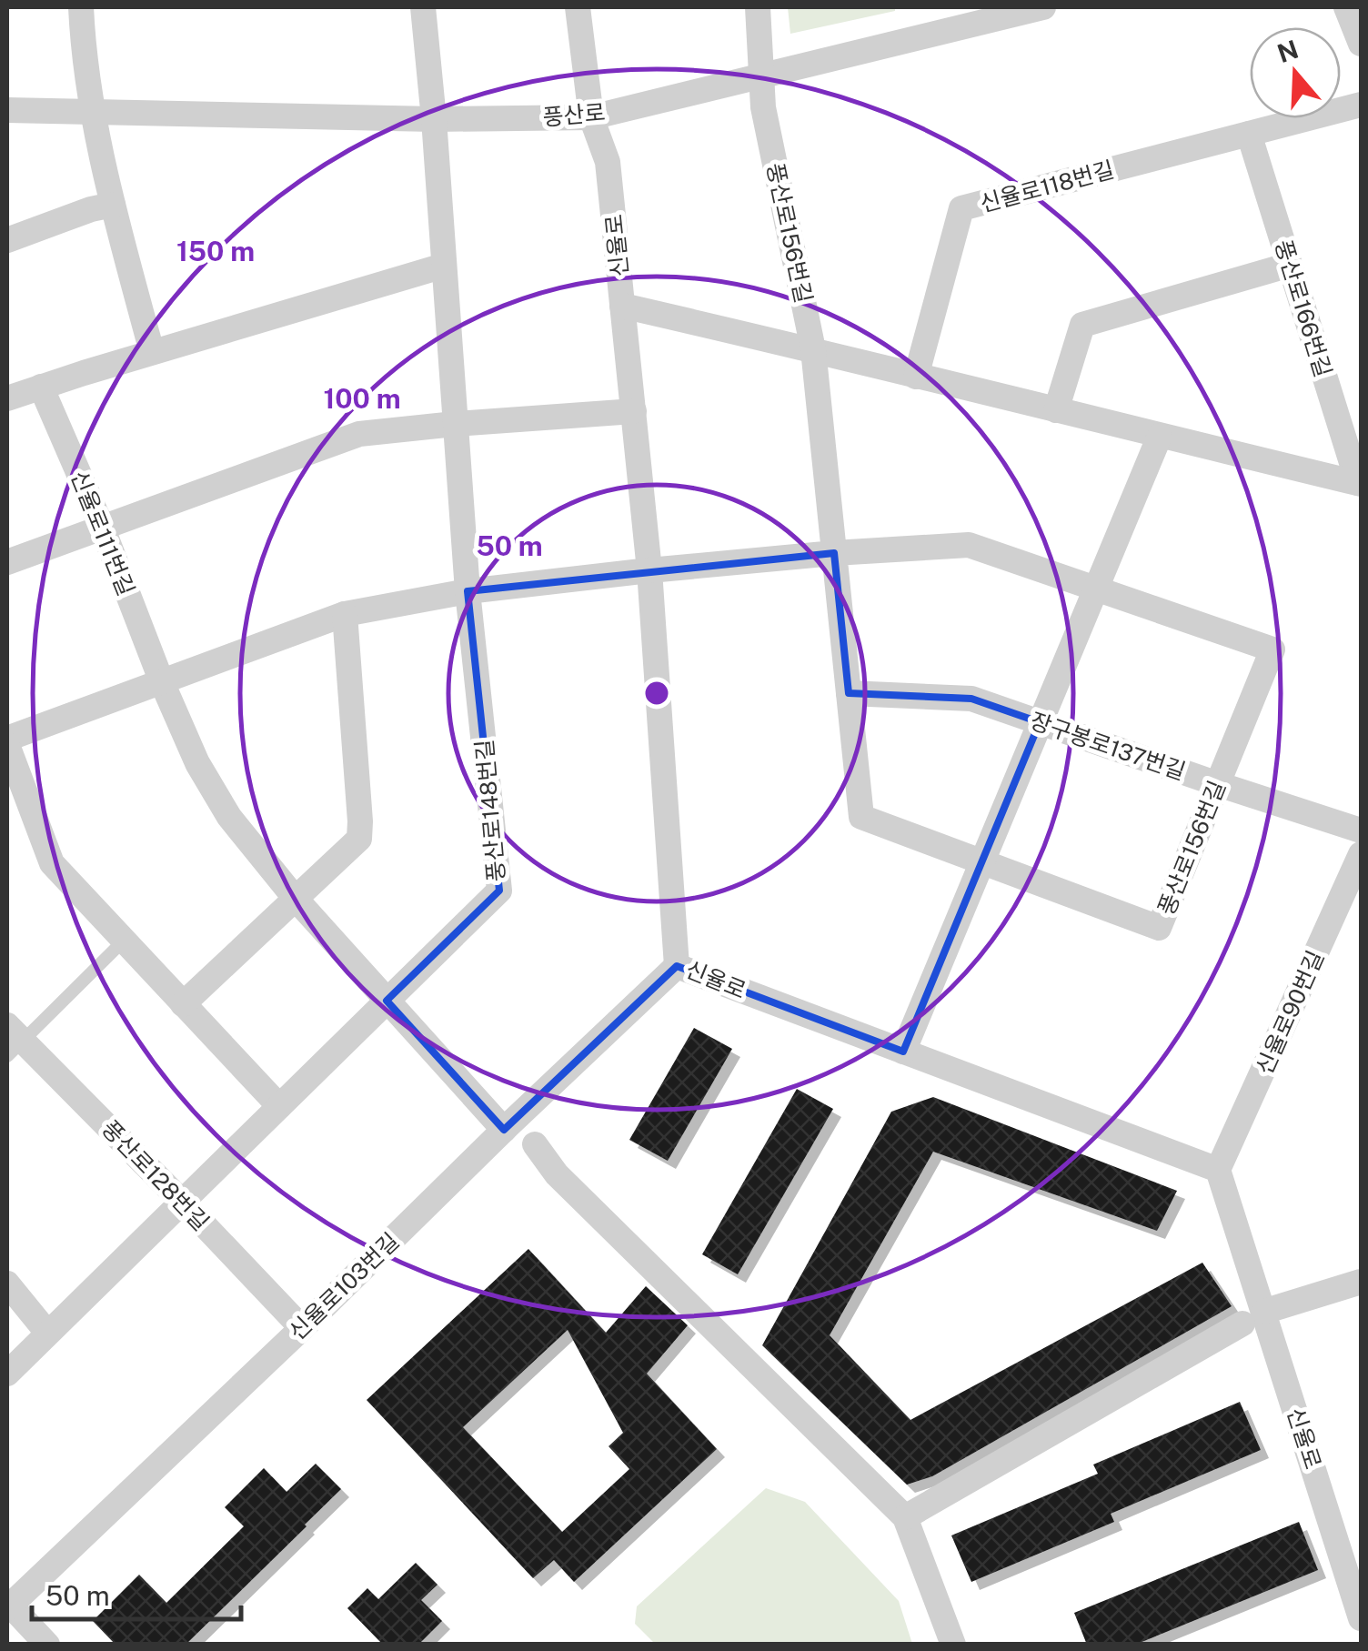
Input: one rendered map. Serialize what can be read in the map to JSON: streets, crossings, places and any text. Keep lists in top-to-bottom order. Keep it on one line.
{"streets":{"street":["풍산로","신율로118번길","풍산로156번길","신율로","풍산로166번길","신율로111번길","장구봉로137번길","풍산로148번길","신율로90번길","풍산로128번길","신율로103번길"]},"crossings":[["풍산로","풍산로156번길"],["풍산로","신율로"],["풍산로","풍산로148번길"],["신율로118번길","풍산로166번길"],["풍산로156번길","장구봉로137번길"],["신율로","신율로90번길"],["신율로","신율로103번길"],["신율로111번길","풍산로148번길"],["신율로111번길","신율로103번길"],["풍산로148번길","풍산로128번길"],["풍산로128번길","신율로103번길"]],"scale_bar":"50 m","north":"top","rings":["150 m","100 m","50 m"]}
